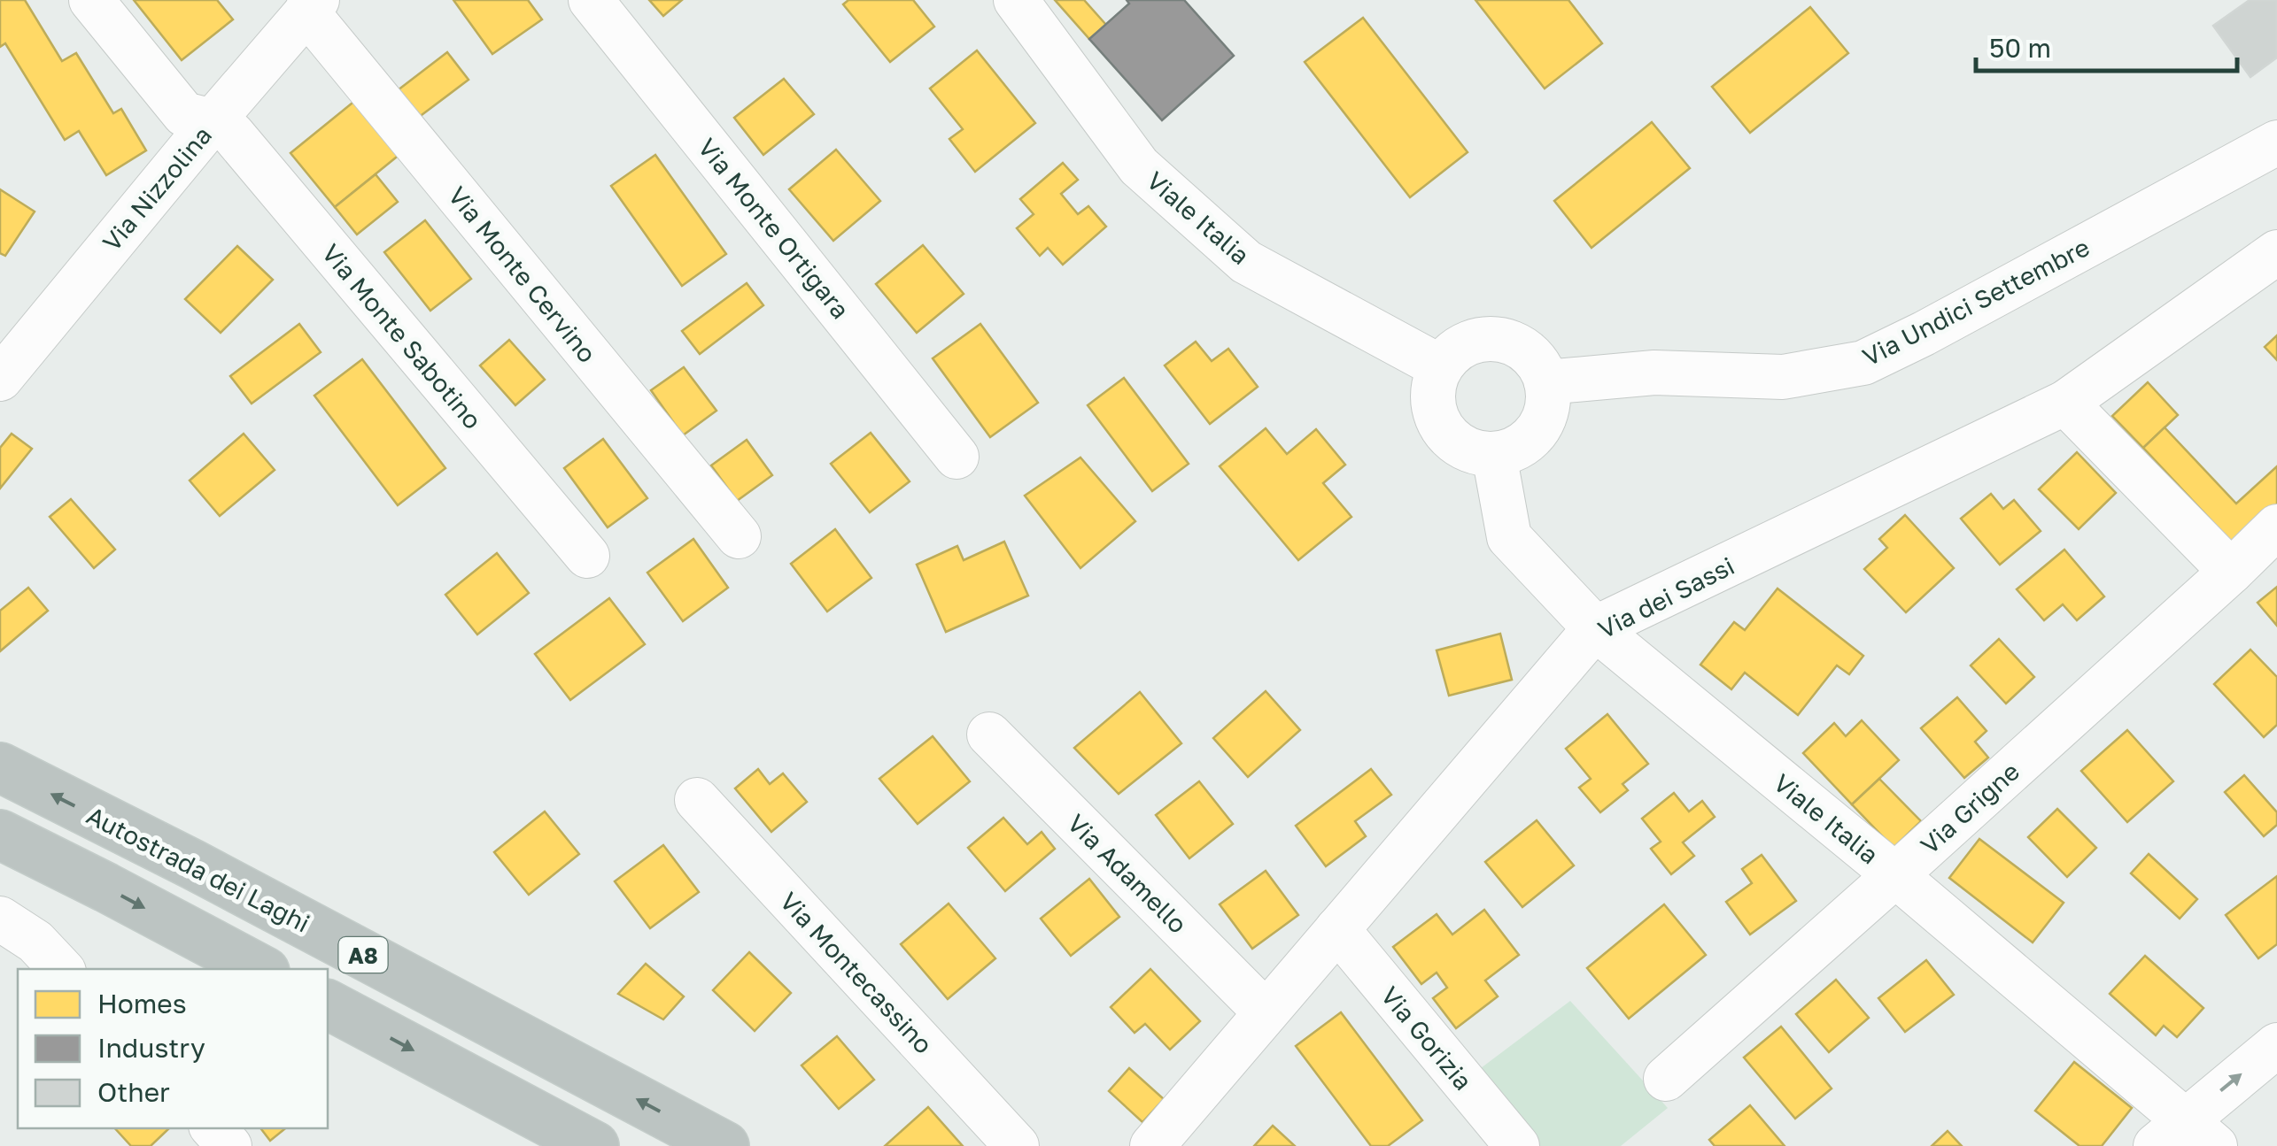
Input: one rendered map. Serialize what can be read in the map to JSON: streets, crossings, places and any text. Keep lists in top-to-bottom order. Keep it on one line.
{"streets":{"highway":["Autostrada dei Laghi","A8"],"street":["Via Nizzolina","Viale Italia","Via Monte Ortigara","Via Monte Cervino","Via Undici Settembre","Via Monte Sabotino","Via dei Sassi","Via Grigne","Via Adamello","Via Montecassino","Via Gorizia"]},"crossings":[["Via Nizzolina","Via Monte Cervino"],["Via Nizzolina","Via Monte Sabotino"],["Viale Italia","Via Undici Settembre"],["Viale Italia","Via dei Sassi"],["Viale Italia","Via Grigne"],["Via dei Sassi","Via Adamello"],["Via dei Sassi","Via Gorizia"]],"legend":["Homes","Industry","Other"],"scale_bar":"50 m"}
